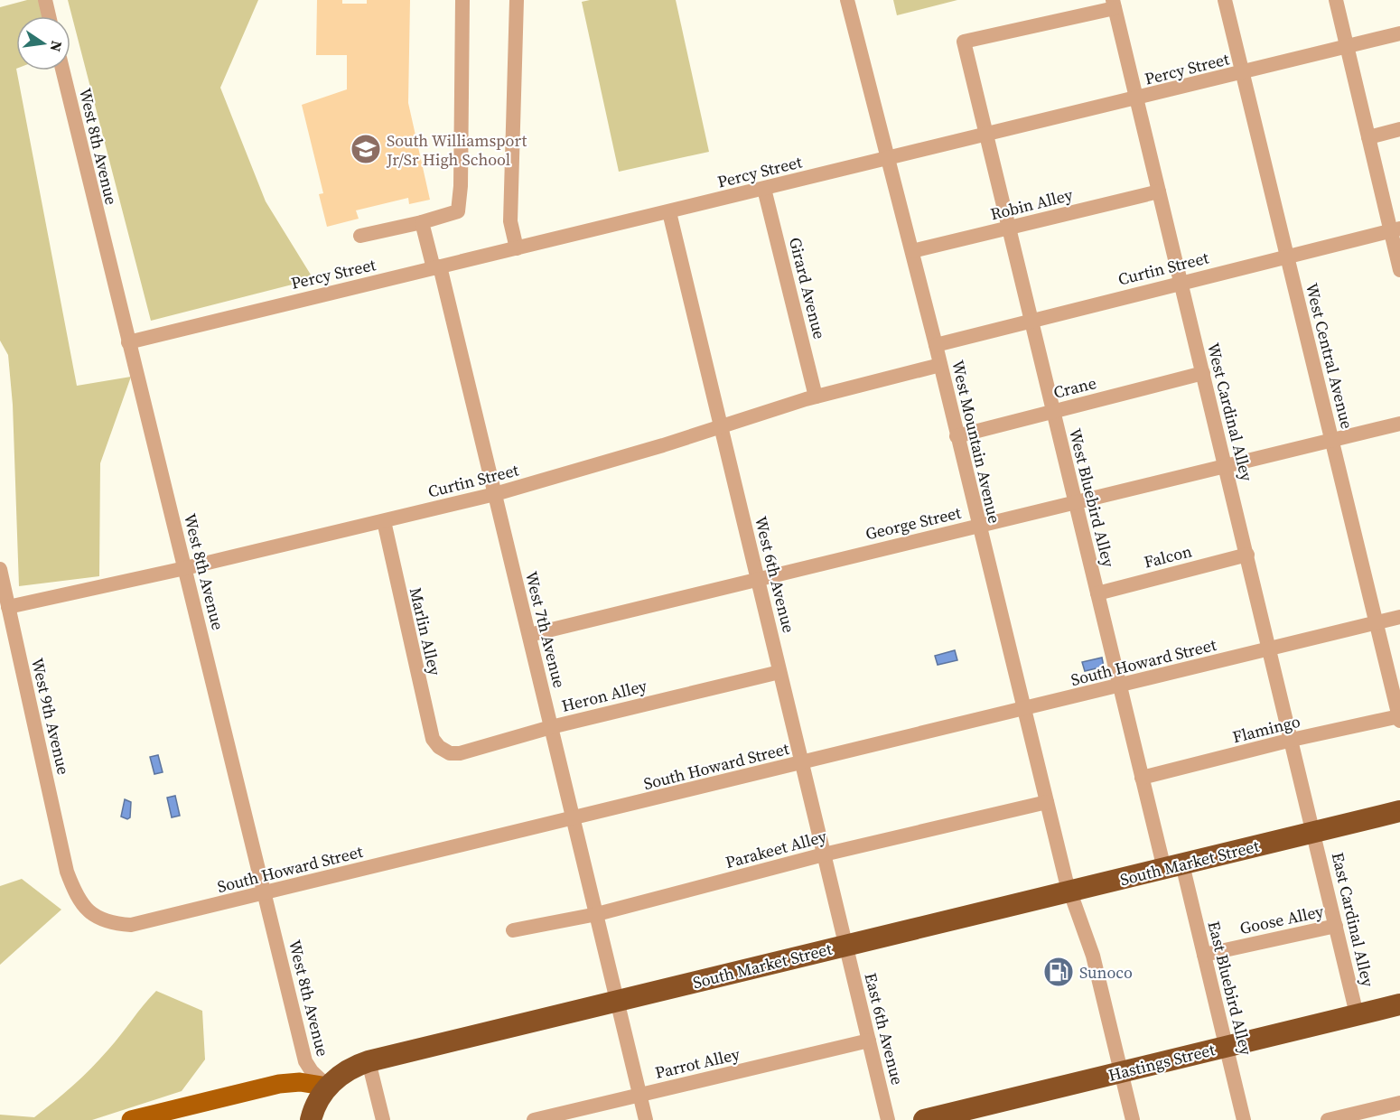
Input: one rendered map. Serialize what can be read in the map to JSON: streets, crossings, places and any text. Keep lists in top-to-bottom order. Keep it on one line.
{"streets":{"highway":["South Market Street","Hastings Street"],"street":["Percy Street","West 8th Avenue","Robin Alley","Curtin Street","Girard Avenue","West Central Avenue","Crane","West Cardinal Alley","West Mountain Avenue","West Bluebird Alley","George Street","Falcon","West 6th Avenue","West 7th Avenue","Marlin Alley","South Howard Street","Heron Alley","West 9th Avenue","Flamingo","Parakeet Alley","Goose Alley","East Cardinal Alley","East Bluebird Alley","East 6th Avenue","Parrot Alley"]},"crossings":[["Percy Street","West 8th Avenue"],["Percy Street","Girard Avenue"],["Percy Street","West Central Avenue"],["Percy Street","West Cardinal Alley"],["Percy Street","West Mountain Avenue"],["Percy Street","West Bluebird Alley"],["Percy Street","West 6th Avenue"],["Percy Street","West 7th Avenue"],["West 8th Avenue","Curtin Street"],["West 8th Avenue","South Howard Street"],["West 8th Avenue","South Market Street"],["Robin Alley","West Cardinal Alley"],["Robin Alley","West Mountain Avenue"],["Robin Alley","West Bluebird Alley"],["Curtin Street","Girard Avenue"],["Curtin Street","West Central Avenue"],["Curtin Street","West Cardinal Alley"],["Curtin Street","West Mountain Avenue"],["Curtin Street","West Bluebird Alley"],["Curtin Street","West 6th Avenue"],["Curtin Street","West 7th Avenue"],["Curtin Street","Marlin Alley"],["Curtin Street","West 9th Avenue"],["West Central Avenue","George Street"],["West Central Avenue","South Howard Street"],["West Central Avenue","Flamingo"],["Crane","West Cardinal Alley"],["Crane","West Mountain Avenue"],["Crane","West Bluebird Alley"],["West Cardinal Alley","West Bluebird Alley"],["West Cardinal Alley","George Street"],["West Cardinal Alley","Falcon"],["West Cardinal Alley","South Howard Street"],["West Cardinal Alley","Flamingo"],["West Cardinal Alley","South Market Street"],["West Cardinal Alley","East Cardinal Alley"],["West Mountain Avenue","George Street"],["West Mountain Avenue","South Howard Street"],["West Mountain Avenue","Parakeet Alley"],["West Mountain Avenue","South Market Street"],["West Mountain Avenue","Hastings Street"],["West Bluebird Alley","George Street"],["West Bluebird Alley","Falcon"],["West Bluebird Alley","South Howard Street"],["West Bluebird Alley","Flamingo"],["West Bluebird Alley","South Market Street"],["West Bluebird Alley","East Bluebird Alley"],["George Street","West 6th Avenue"],["George Street","West 7th Avenue"],["West 6th Avenue","South Howard Street"],["West 6th Avenue","Heron Alley"],["West 6th Avenue","Parakeet Alley"],["West 6th Avenue","South Market Street"],["West 6th Avenue","East 6th Avenue"],["West 7th Avenue","South Howard Street"],["West 7th Avenue","Heron Alley"],["West 7th Avenue","Parakeet Alley"],["West 7th Avenue","South Market Street"],["West 7th Avenue","Parrot Alley"],["Marlin Alley","Heron Alley"],["South Howard Street","West 9th Avenue"],["South Market Street","East Cardinal Alley"],["South Market Street","East Bluebird Alley"],["South Market Street","East 6th Avenue"],["Goose Alley","East Cardinal Alley"],["Goose Alley","East Bluebird Alley"],["East Cardinal Alley","Hastings Street"],["East Bluebird Alley","Hastings Street"],["East 6th Avenue","Parrot Alley"]],"places":{"school or university":["South Williamsport Jr/Sr High School"],"fuel station":["Sunoco"]},"north":"right"}
